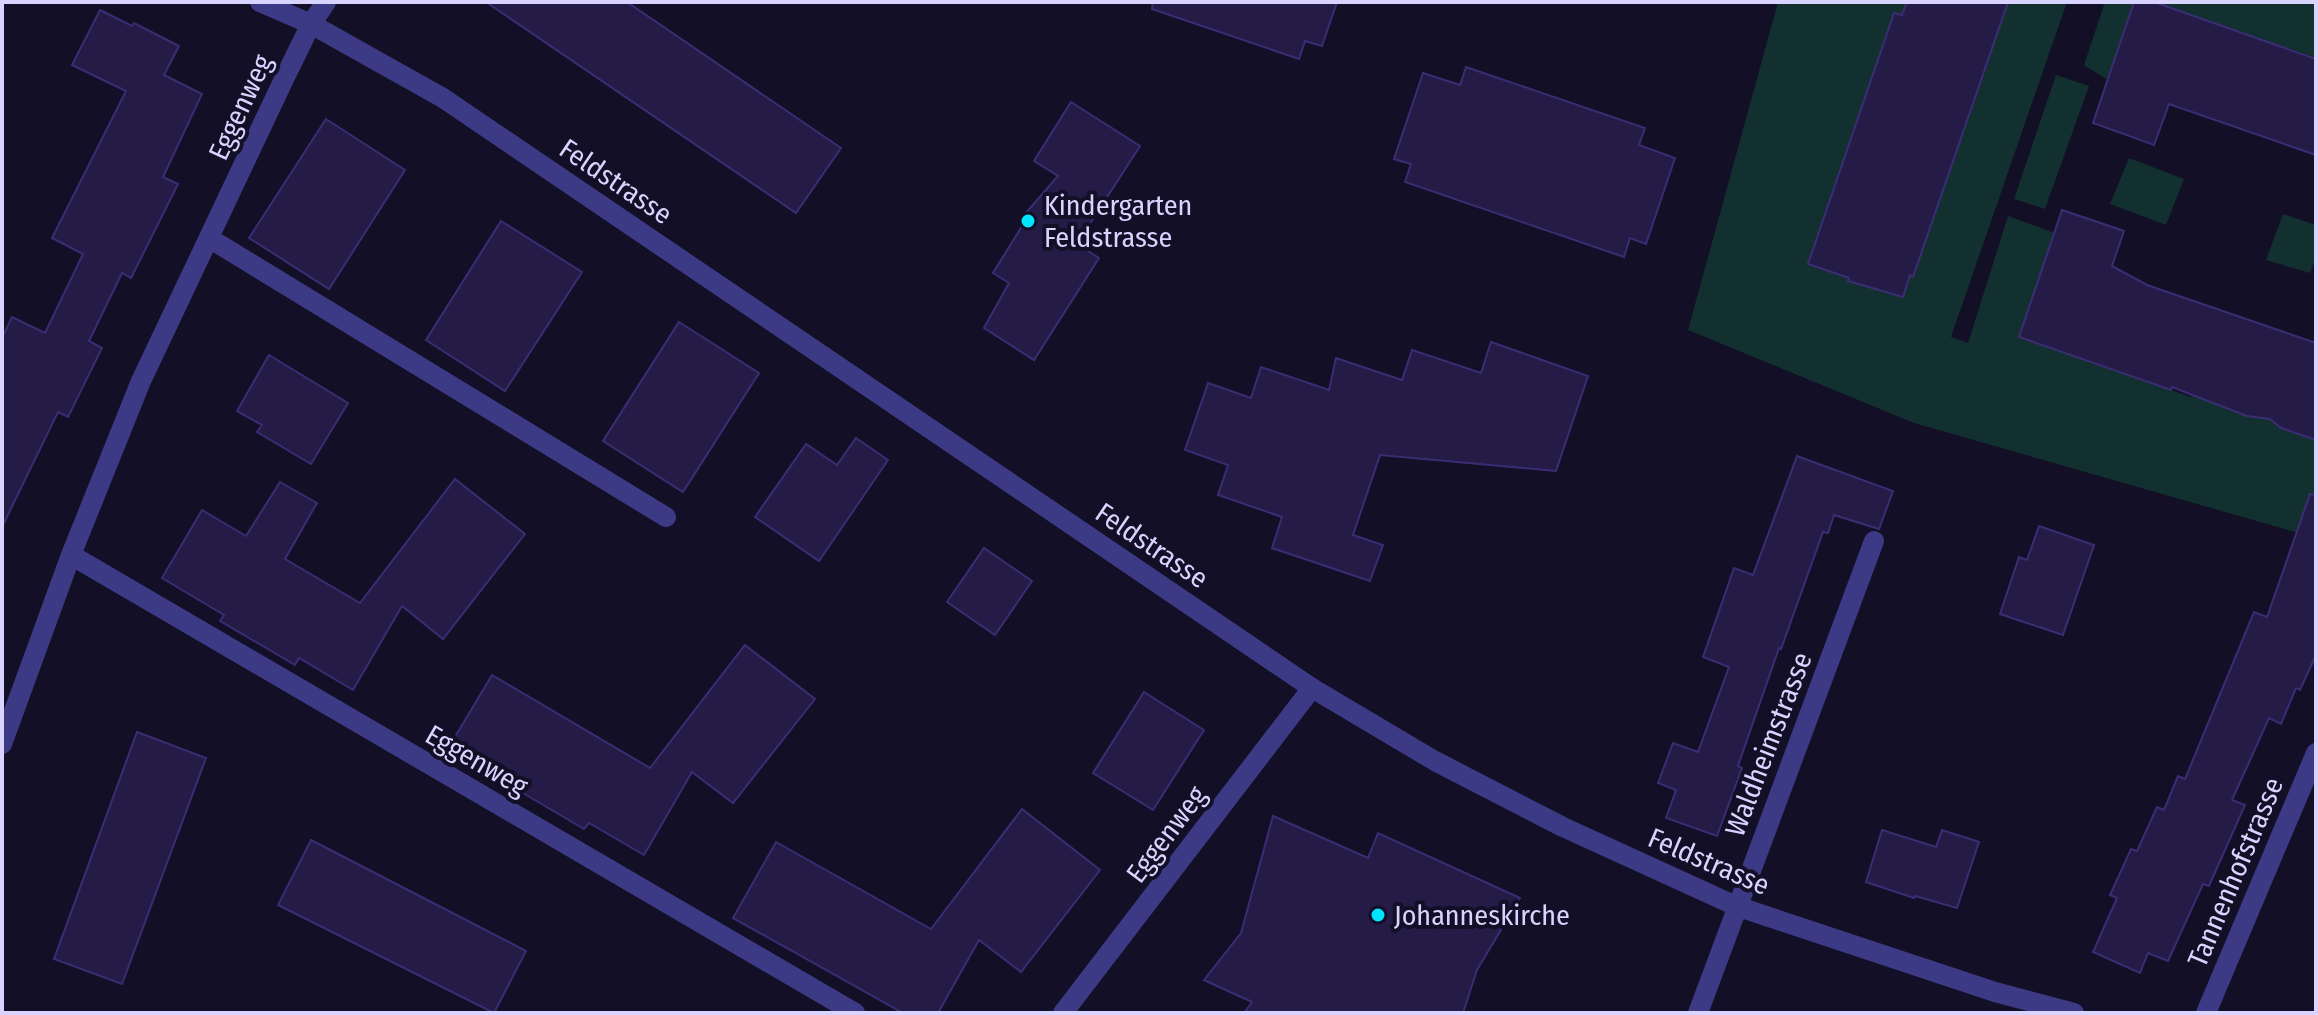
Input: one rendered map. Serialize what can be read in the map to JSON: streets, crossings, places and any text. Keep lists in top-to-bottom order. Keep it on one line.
{"streets":{"street":["Eggenweg","Feldstrasse","Waldheimstrasse","Tannenhofstrasse"]},"crossings":[["Eggenweg","Feldstrasse"],["Feldstrasse","Waldheimstrasse"]],"places":["Kindergarten Feldstrasse","Johanneskirche"]}
